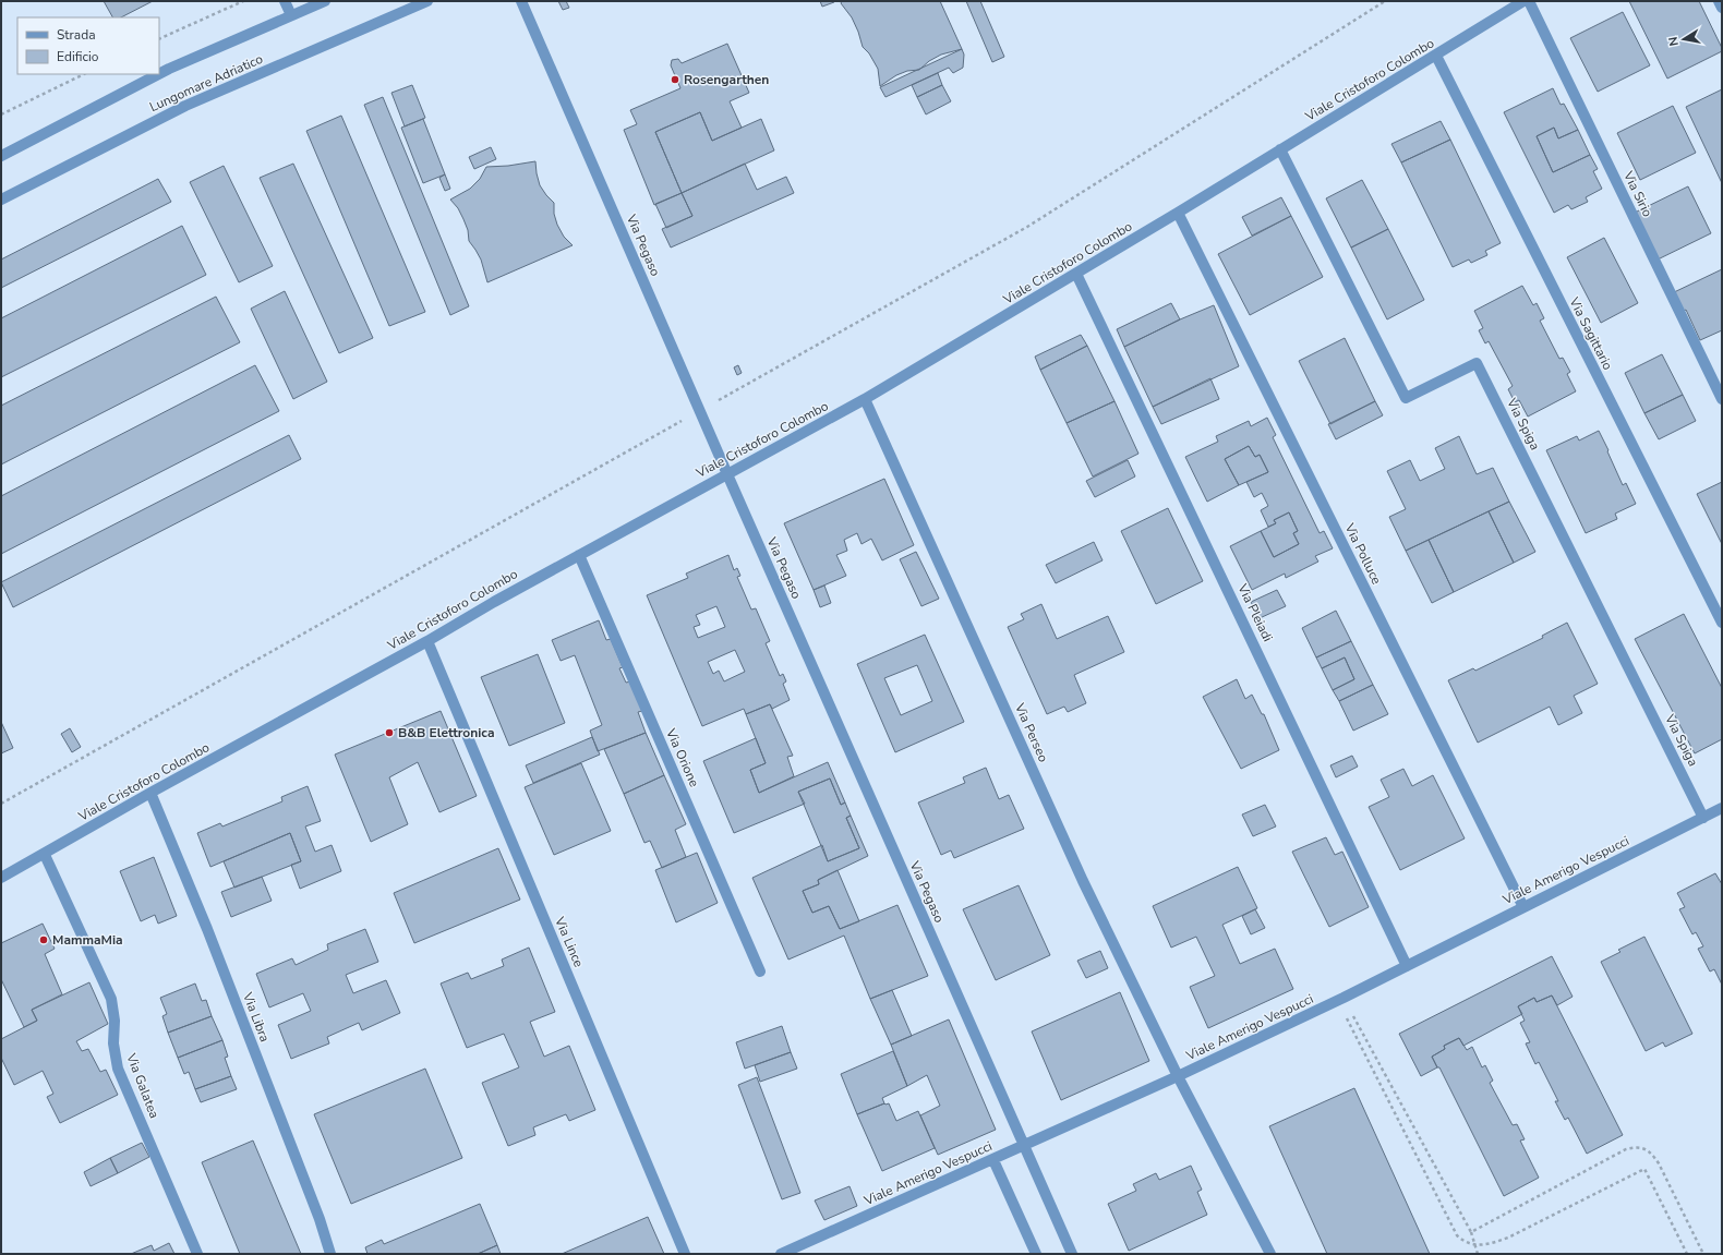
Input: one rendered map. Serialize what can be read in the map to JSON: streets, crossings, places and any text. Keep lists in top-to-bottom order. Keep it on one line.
{"streets":{"street":["Viale Cristoforo Colombo","Lungomare Adriatico","Via Sirio","Via Pegaso","Via Sagittario","Via Spiga","Via Polluce","Via Pleiadi","Via Perseo","Via Orione","Viale Amerigo Vespucci","Via Lince","Via Libra","Via Galatea"]},"crossings":[["Viale Cristoforo Colombo","Via Pegaso"],["Viale Cristoforo Colombo","Via Sagittario"],["Viale Cristoforo Colombo","Via Spiga"],["Viale Cristoforo Colombo","Via Polluce"],["Viale Cristoforo Colombo","Via Pleiadi"],["Viale Cristoforo Colombo","Via Perseo"],["Viale Cristoforo Colombo","Via Orione"],["Viale Cristoforo Colombo","Via Lince"],["Viale Cristoforo Colombo","Via Libra"],["Viale Cristoforo Colombo","Via Galatea"],["Via Pegaso","Viale Amerigo Vespucci"],["Via Spiga","Viale Amerigo Vespucci"],["Via Polluce","Viale Amerigo Vespucci"],["Via Pleiadi","Viale Amerigo Vespucci"],["Via Perseo","Viale Amerigo Vespucci"]],"places":["Rosengarthen","B&B Elettronica","MammaMia"],"legend":["Strada","Edificio"],"north":"left"}
